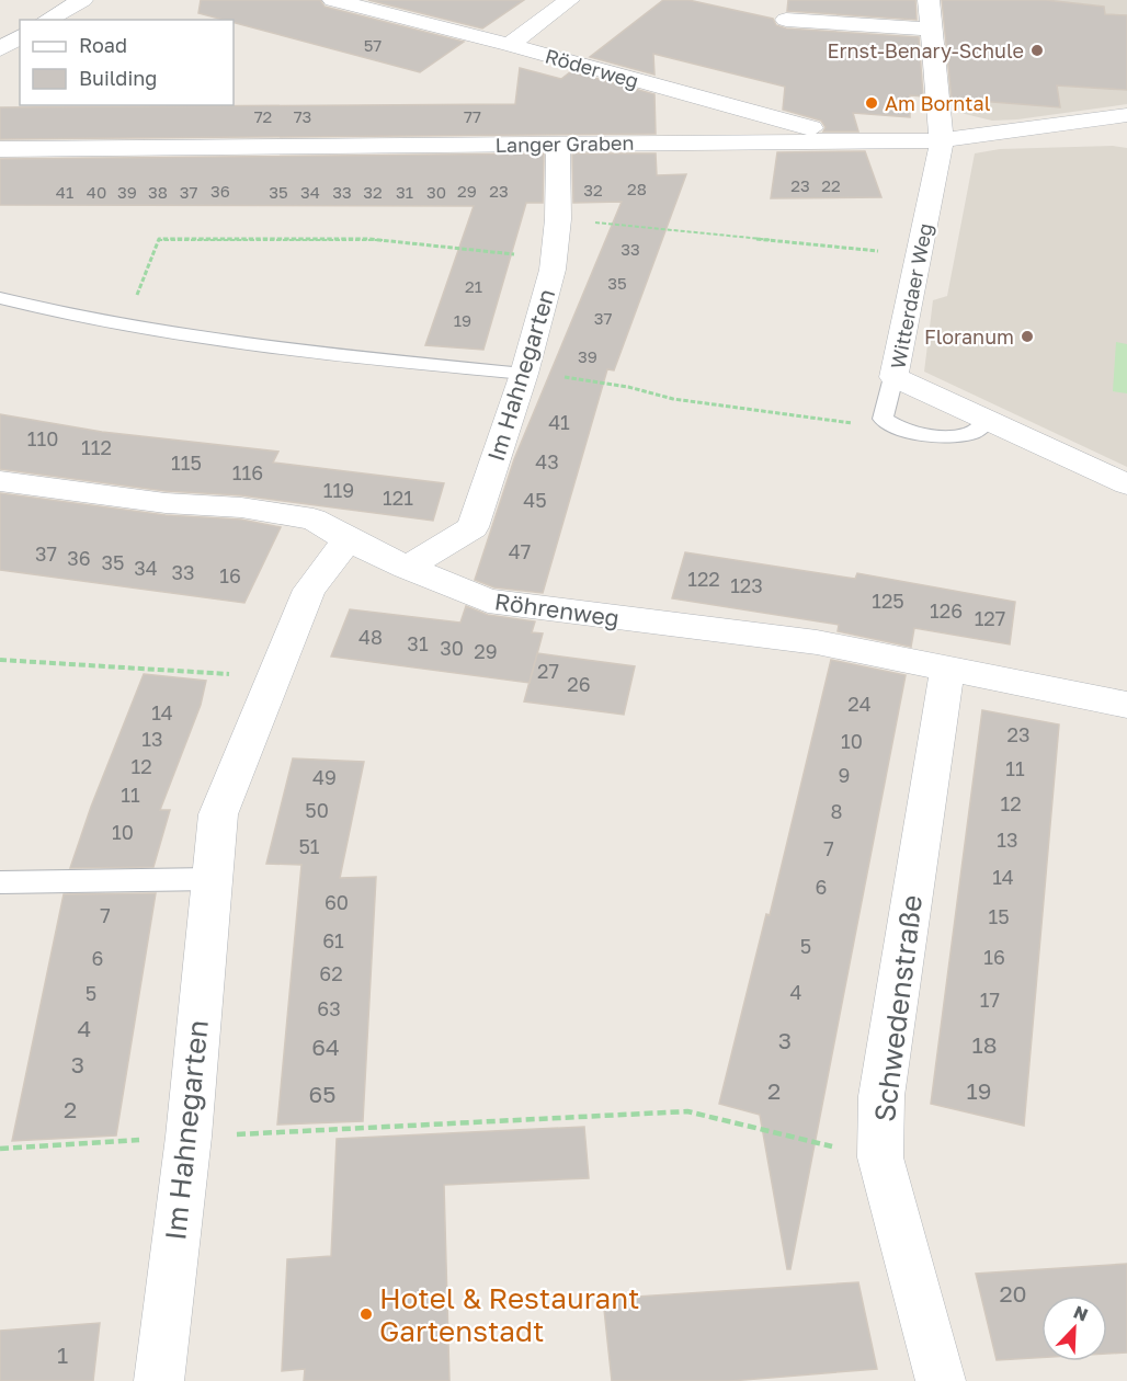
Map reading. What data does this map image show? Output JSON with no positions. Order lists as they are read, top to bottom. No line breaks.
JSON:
{"streets":{"street":["Röderweg","Langer Graben","Witterdaer Weg","Im Hahnegarten","Röhrenweg","Schwedenstraße"]},"crossings":[["Röderweg","Langer Graben"],["Langer Graben","Witterdaer Weg"],["Langer Graben","Im Hahnegarten"],["Im Hahnegarten","Röhrenweg"],["Röhrenweg","Schwedenstraße"]],"places":["Ernst-Benary-Schule","Am Borntal","Floranum","Hotel & Restaurant Gartenstadt"],"house_numbers":["57","72","73","77","23","22","28","32","36","29","23","41","40","39","38","37","35","34","33","32","31","30","33","35","21","37","19","39","41","110","112","43","115","116","119","121","45","47","37","36","35","34","33","16","122","123","125","126","127","48","31","30","29","27","26","24","14","23","13","10","12","11","9","49","11","12","50","8","10","13","51","7","14","6","60","7","15","61","5","16","6","62","4","5","17","63","4","3","18","64","3","2","19","65","2","20","1"],"legend":["Road","Building"],"north":"top right"}
